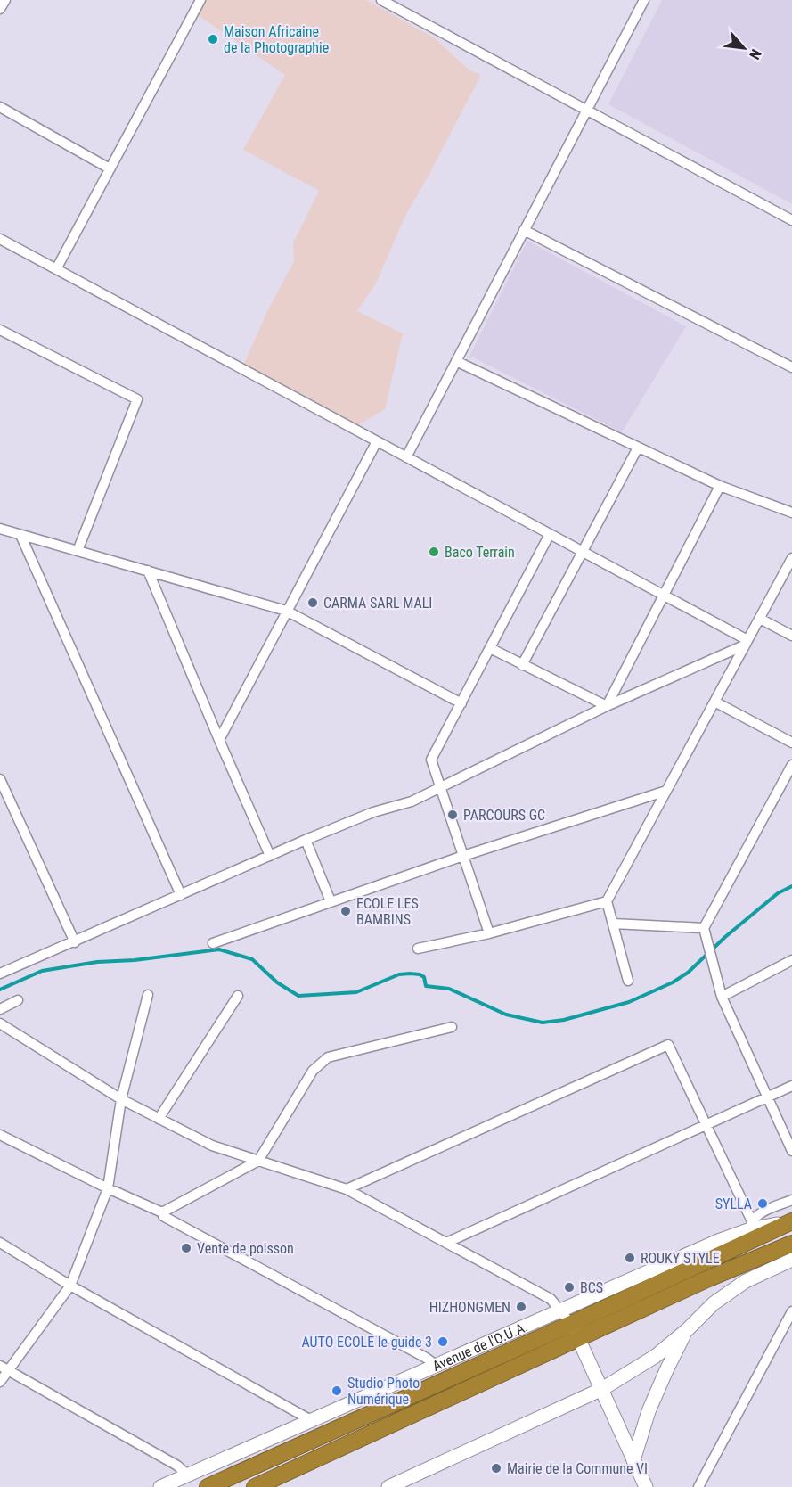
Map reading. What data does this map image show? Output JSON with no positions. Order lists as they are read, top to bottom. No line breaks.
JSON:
{"streets":{"highway":["Avenue de l'O.U.A."]},"places":["Maison Africaine de la Photographie","Baco Terrain","CARMA SARL MALI","PARCOURS GC","ECOLE LES BAMBINS","SYLLA","Vente de poisson","ROUKY STYLE","BCS","HIZHONGMEN","AUTO ECOLE le guide 3","Studio Photo Numérique","Mairie de la Commune VI"],"north":"bottom right"}
